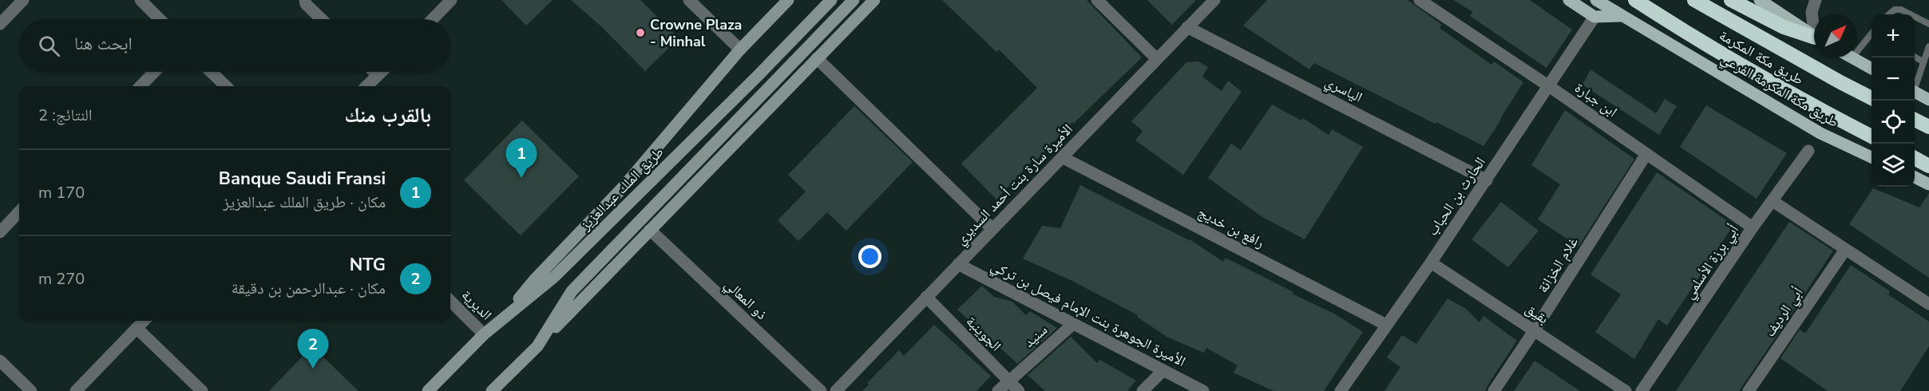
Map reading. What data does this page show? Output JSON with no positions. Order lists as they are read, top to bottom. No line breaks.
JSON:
{"streets":{"highway":["طريق مكة المكرمة"],"main road":["طريق مكة المكرمة الفرعي","طريق الملك عبدالعزيز"],"street":["الياسري","ابن جبارة","الأميرة سارة بنت أحمد السديري","الحارث بن الحباب","رافع بن خديج","أبي برزة الأسلمي","غلام الخزانة","ذو المعالي","الديرية","أبي الرديف","الأميرة الجوهرة بنت الإمام فيصل بن تركي","بقيق","الجوينبة","سنيد"]},"crossings":[["الياسري","الأميرة سارة بنت أحمد السديري"],["الياسري","الحارث بن الحباب"],["ابن جبارة","الحارث بن الحباب"],["ابن جبارة","أبي برزة الأسلمي"],["ابن جبارة","غلام الخزانة"],["الأميرة سارة بنت أحمد السديري","رافع بن خديج"],["الأميرة سارة بنت أحمد السديري","الأميرة الجوهرة بنت الإمام فيصل بن تركي"],["الأميرة سارة بنت أحمد السديري","الجوينبة"],["طريق الملك عبدالعزيز","الديرية"],["الحارث بن الحباب","رافع بن خديج"],["الحارث بن الحباب","بقيق"],["غلام الخزانة","بقيق"],["الأميرة الجوهرة بنت الإمام فيصل بن تركي","سنيد"],["الجوينبة","سنيد"]],"places":["Crowne Plaza - Minhal"],"north":"top right","page":{"map_buttons":["+","−"],"search":"ابحث هنا","heading":["بالقرب منك","النتائج: 2"],"pins":["1","2"],"list":[{"mark":"1","name":"Banque Saudi Fransi","note":"مكان · طريق الملك عبدالعزيز","value":"170 m"},{"mark":"2","name":"NTG","note":"مكان · عبدالرحمن بن دقيقة","value":"270 m"}]}}
